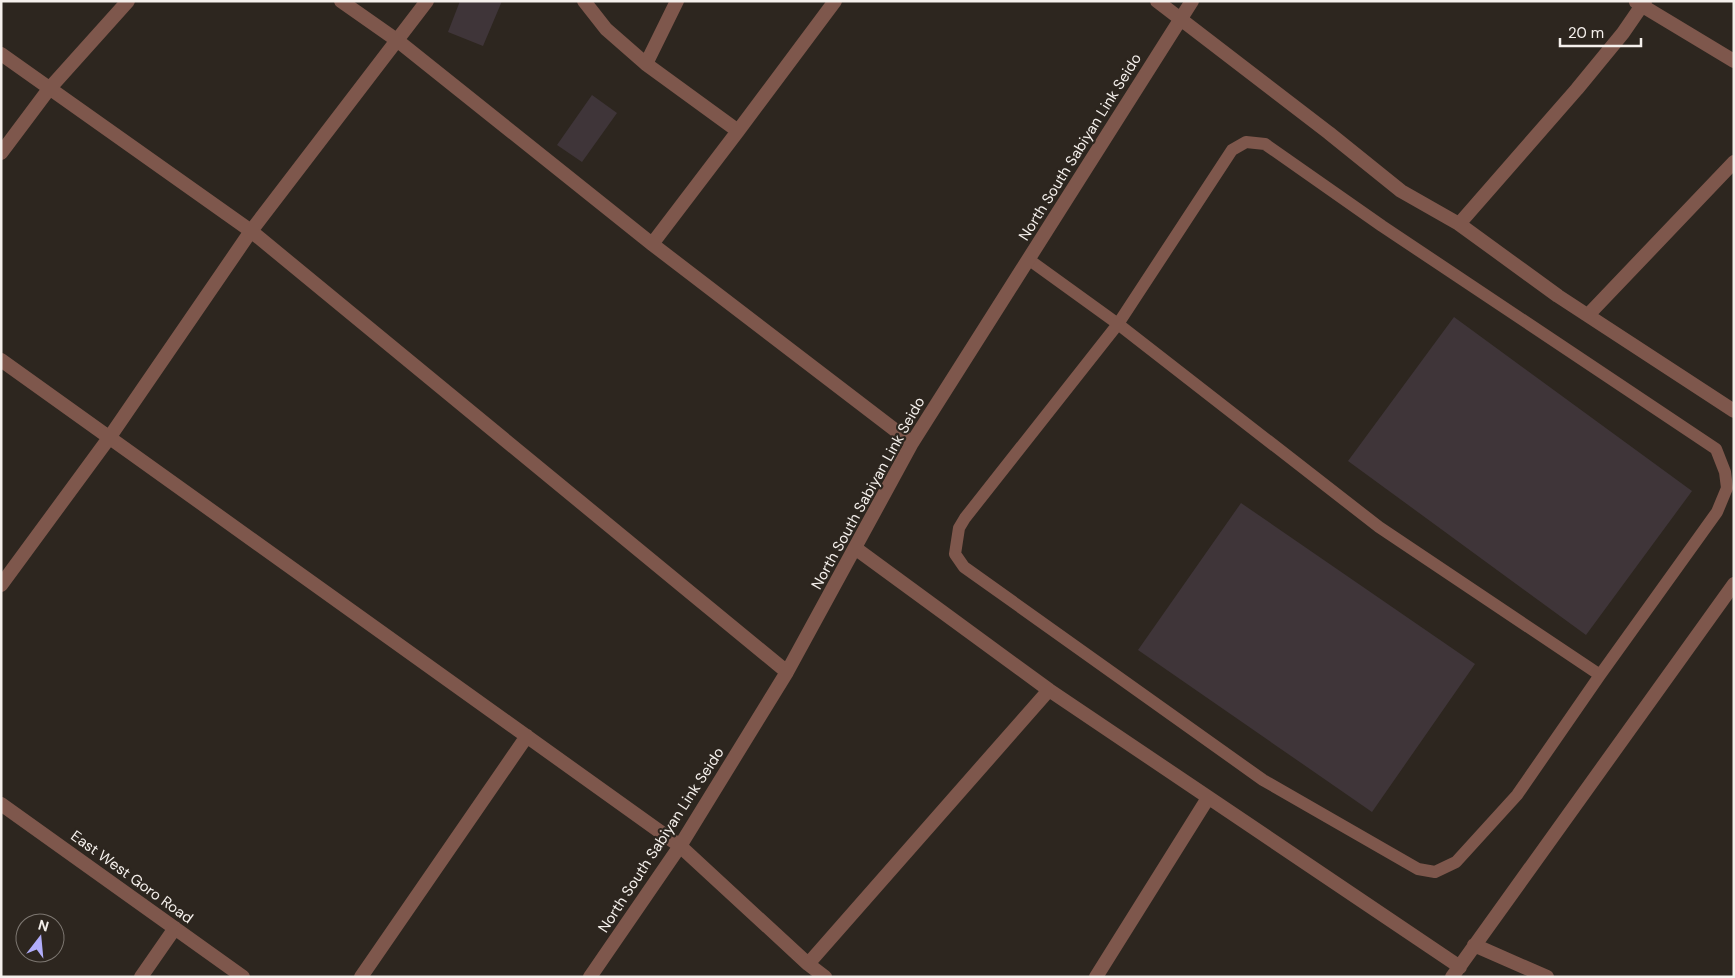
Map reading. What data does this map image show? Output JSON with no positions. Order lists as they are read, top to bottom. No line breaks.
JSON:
{"streets":{"street":["North South Sabiyan Link Seido","East West Goro Road"]},"scale_bar":"20 m","north":"top"}
